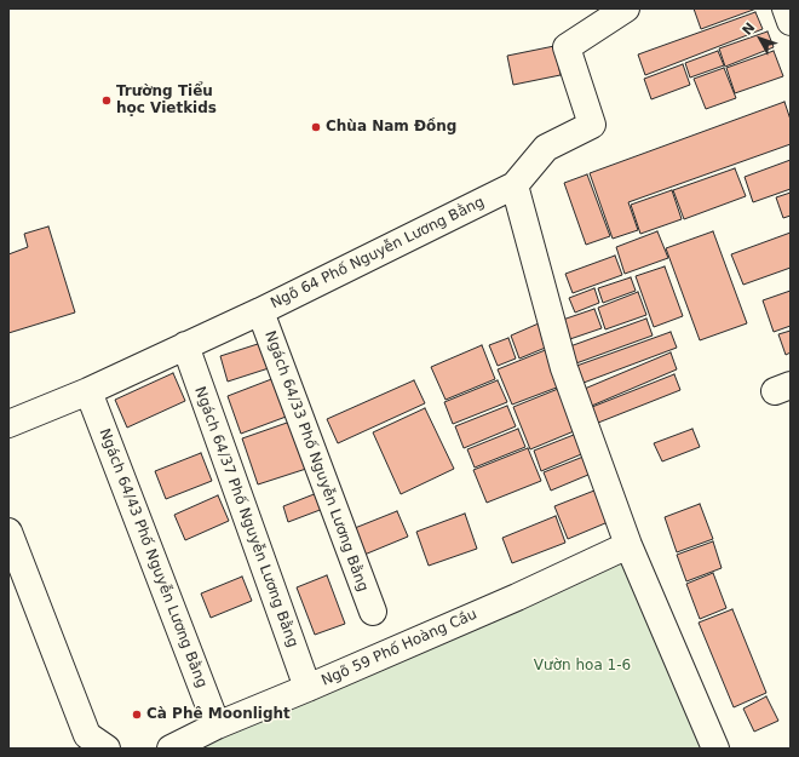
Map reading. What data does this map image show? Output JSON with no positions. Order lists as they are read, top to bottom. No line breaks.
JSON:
{"streets":{"street":["Ngõ 64 Phố Nguyễn Lương Bằng","Ngách 64/33 Phố Nguyễn Lương Bằng","Ngách 64/37 Phố Nguyễn Lương Bằng","Ngách 64/43 Phố Nguyễn Lương Bằng","Ngõ 59 Phố Hoàng Cầu"]},"crossings":[["Ngõ 64 Phố Nguyễn Lương Bằng","Ngách 64/33 Phố Nguyễn Lương Bằng"],["Ngõ 64 Phố Nguyễn Lương Bằng","Ngách 64/37 Phố Nguyễn Lương Bằng"],["Ngõ 64 Phố Nguyễn Lương Bằng","Ngách 64/43 Phố Nguyễn Lương Bằng"],["Ngách 64/37 Phố Nguyễn Lương Bằng","Ngõ 59 Phố Hoàng Cầu"],["Ngách 64/43 Phố Nguyễn Lương Bằng","Ngõ 59 Phố Hoàng Cầu"]],"parks":["Vườn hoa 1-6"],"places":["Trường Tiểu học Vietkids","Chùa Nam Đồng","Cà Phê Moonlight"],"north":"top left"}
